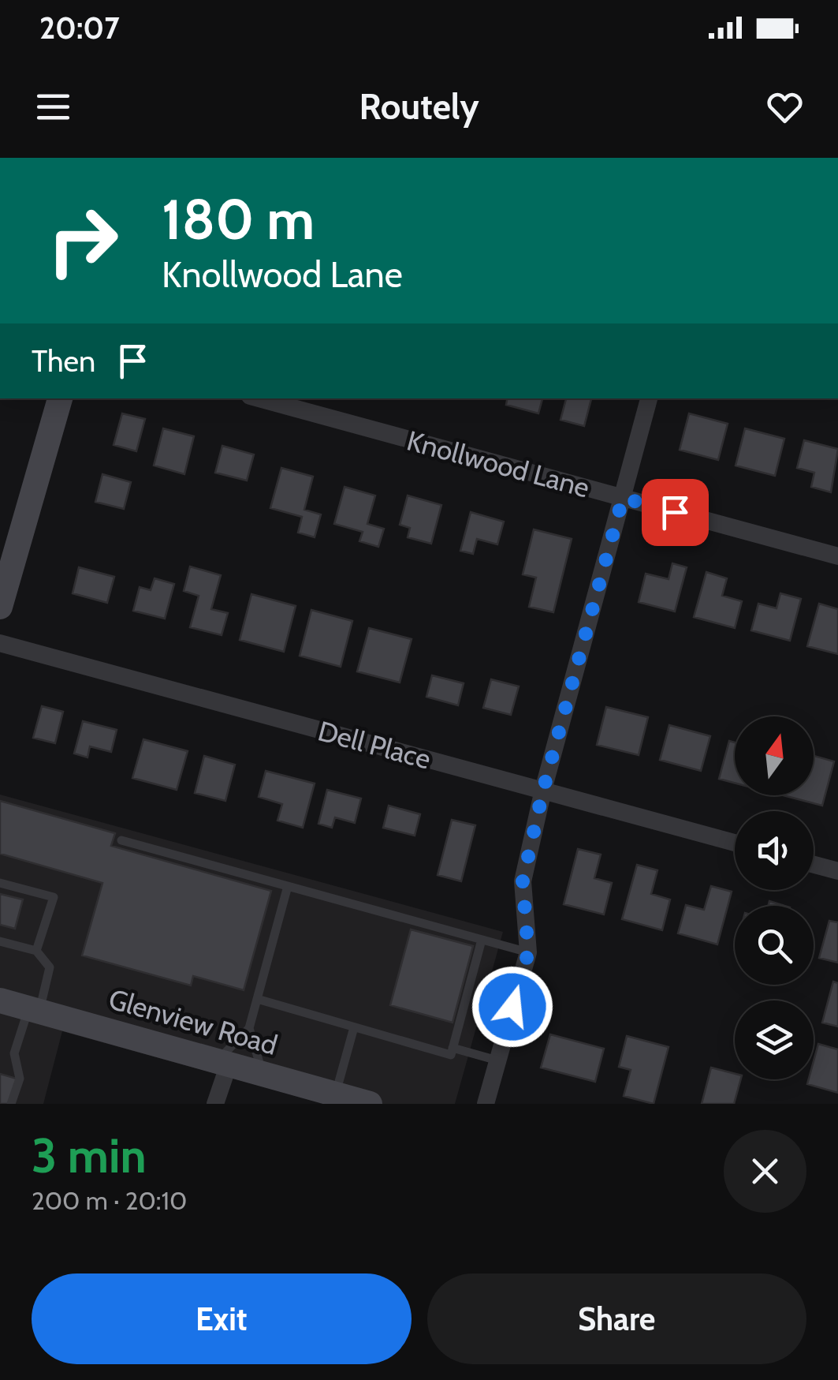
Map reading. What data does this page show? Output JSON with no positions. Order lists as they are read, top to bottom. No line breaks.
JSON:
{"streets":{"main road":["Glenview Road"],"street":["Knollwood Lane","Dell Place"]},"north":"top","page":{"status":"20:07","header":"Routely","turn":["180 m","Knollwood Lane"],"then":"Then","heading":["3 min","200 m · 20:10"],"buttons":["Exit","Share"]}}
